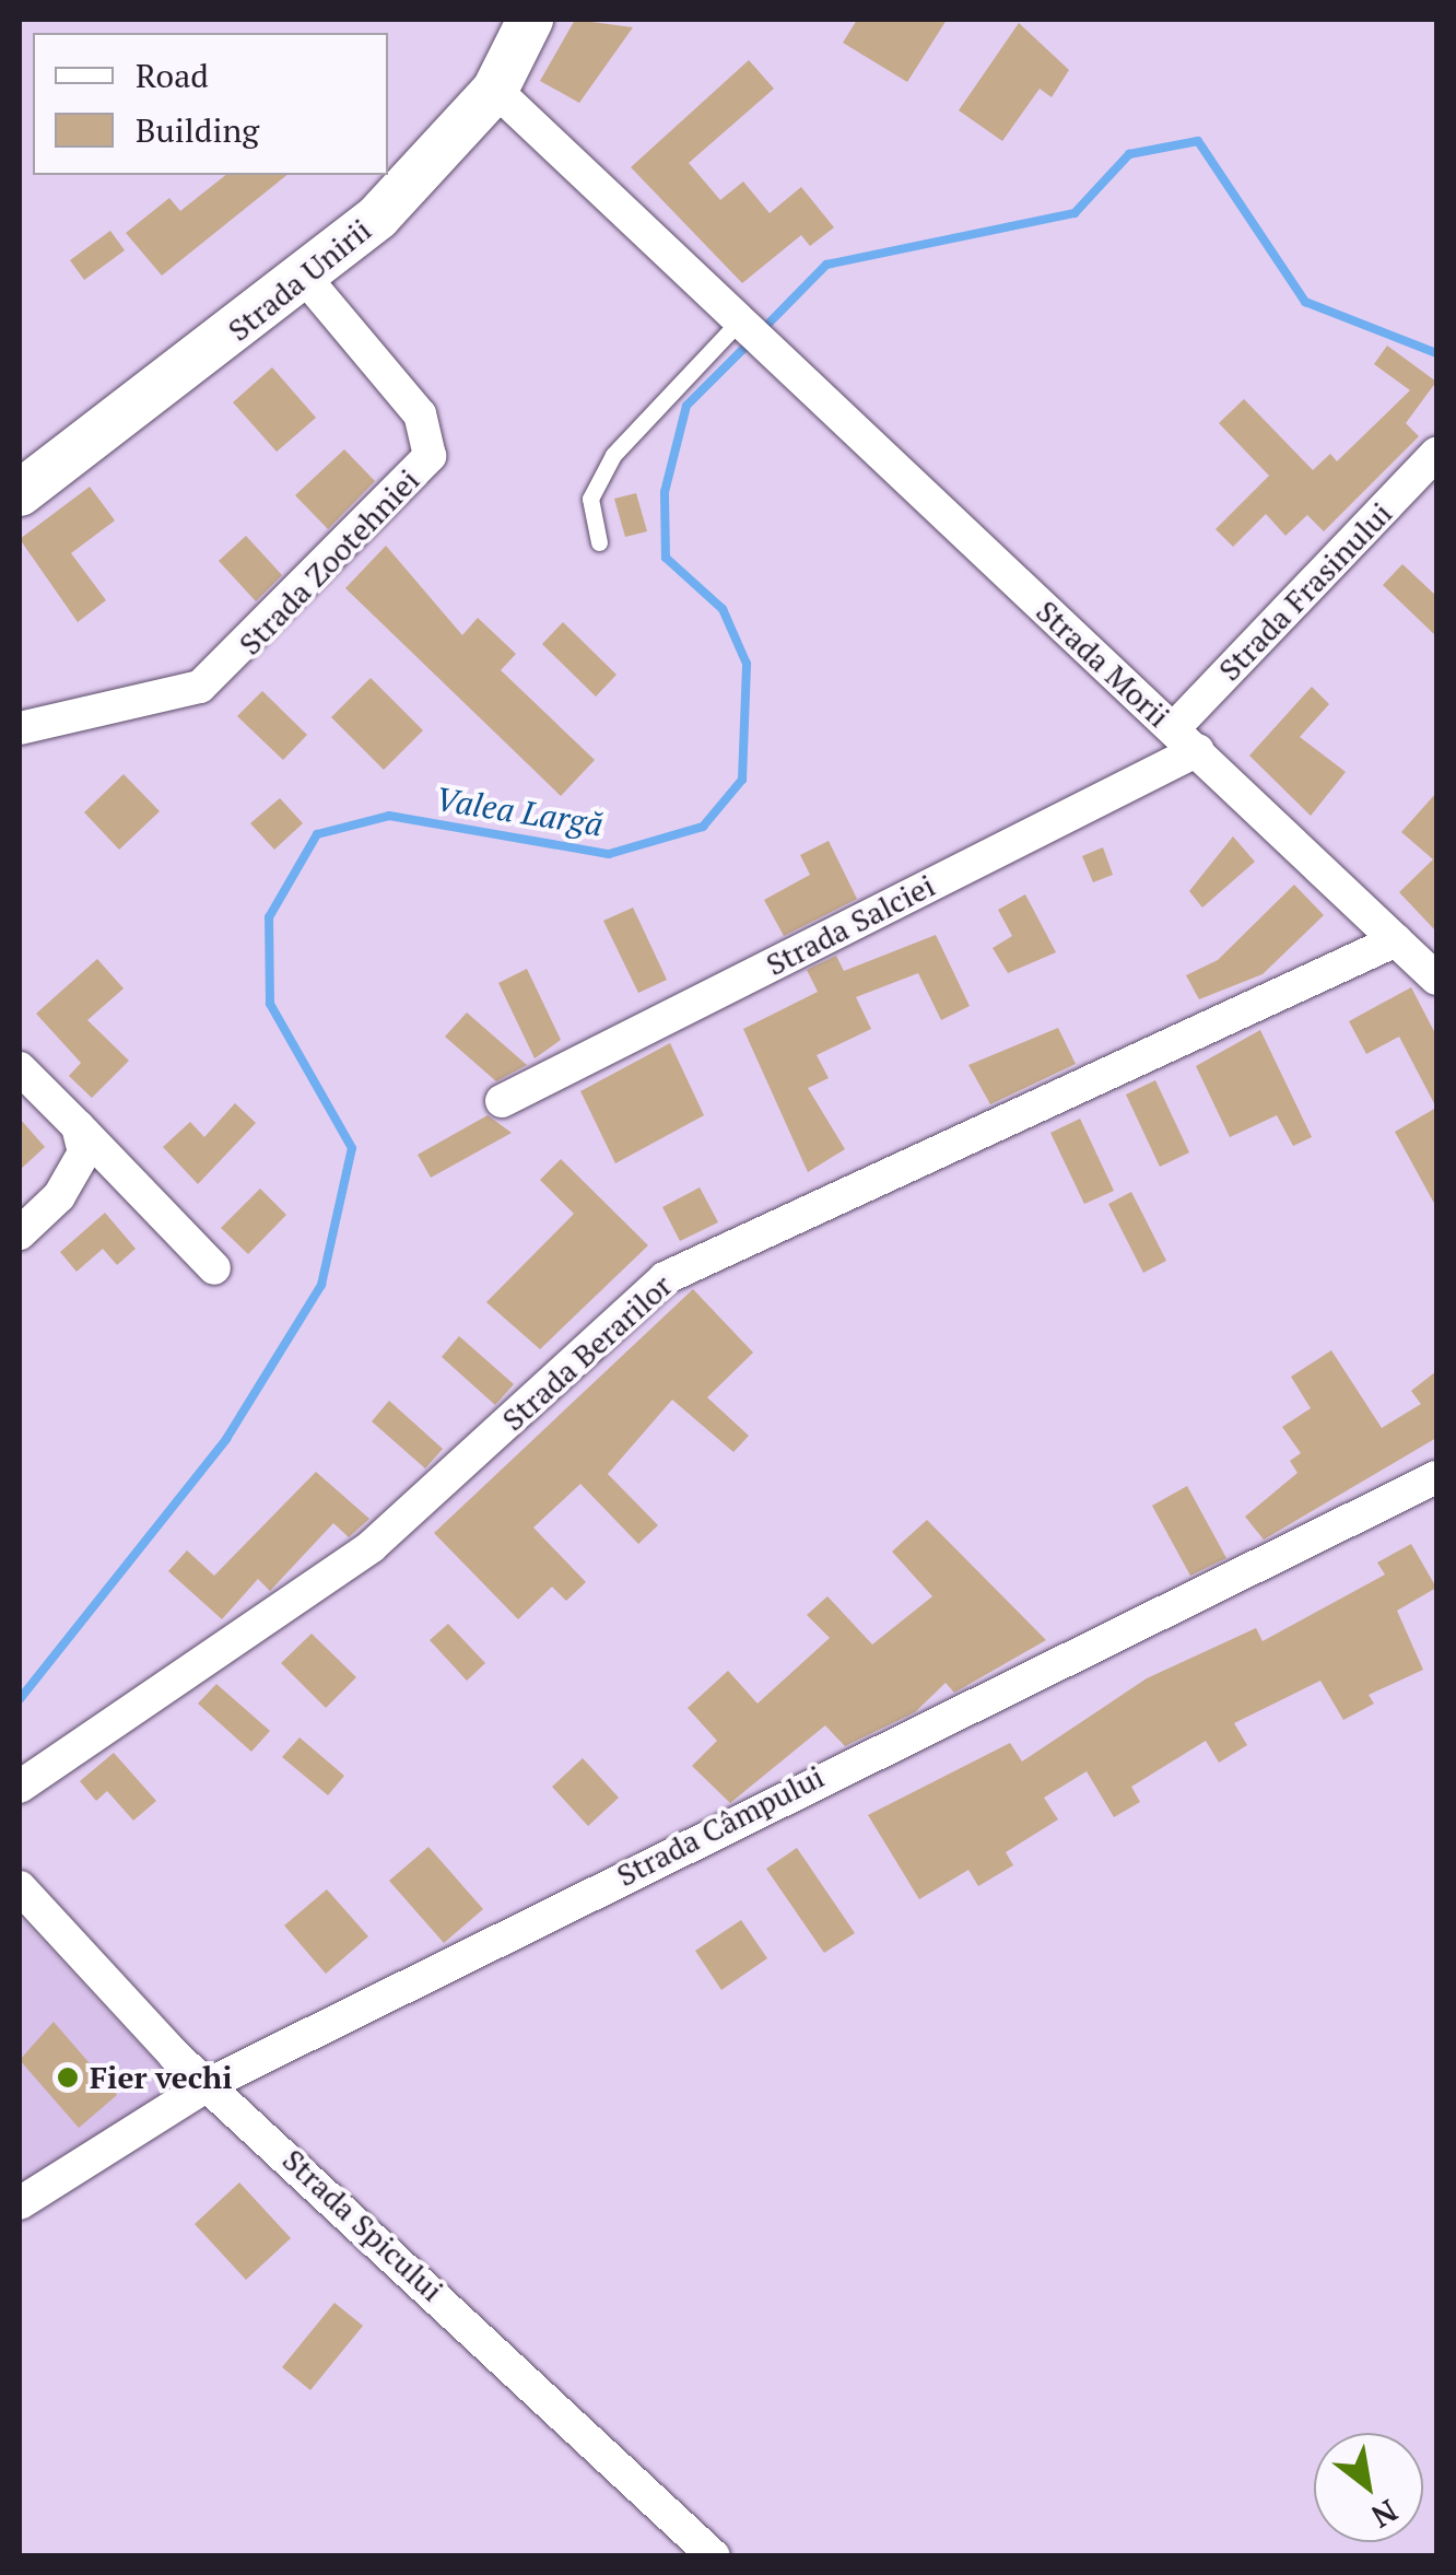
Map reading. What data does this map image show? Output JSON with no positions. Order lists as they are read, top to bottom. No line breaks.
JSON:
{"streets":{"main road":["Strada Unirii"],"street":["Strada Zootehniei","Strada Frasinului","Strada Morii","Strada Salciei","Strada Berarilor","Strada Câmpului","Strada Spicului"]},"crossings":[["Strada Unirii","Strada Zootehniei"],["Strada Unirii","Strada Morii"],["Strada Frasinului","Strada Morii"],["Strada Frasinului","Strada Salciei"],["Strada Morii","Strada Salciei"],["Strada Morii","Strada Berarilor"],["Strada Câmpului","Strada Spicului"]],"water":["Valea Largă"],"places":["Fier vechi"],"legend":["Road","Building"],"north":"bottom right"}
